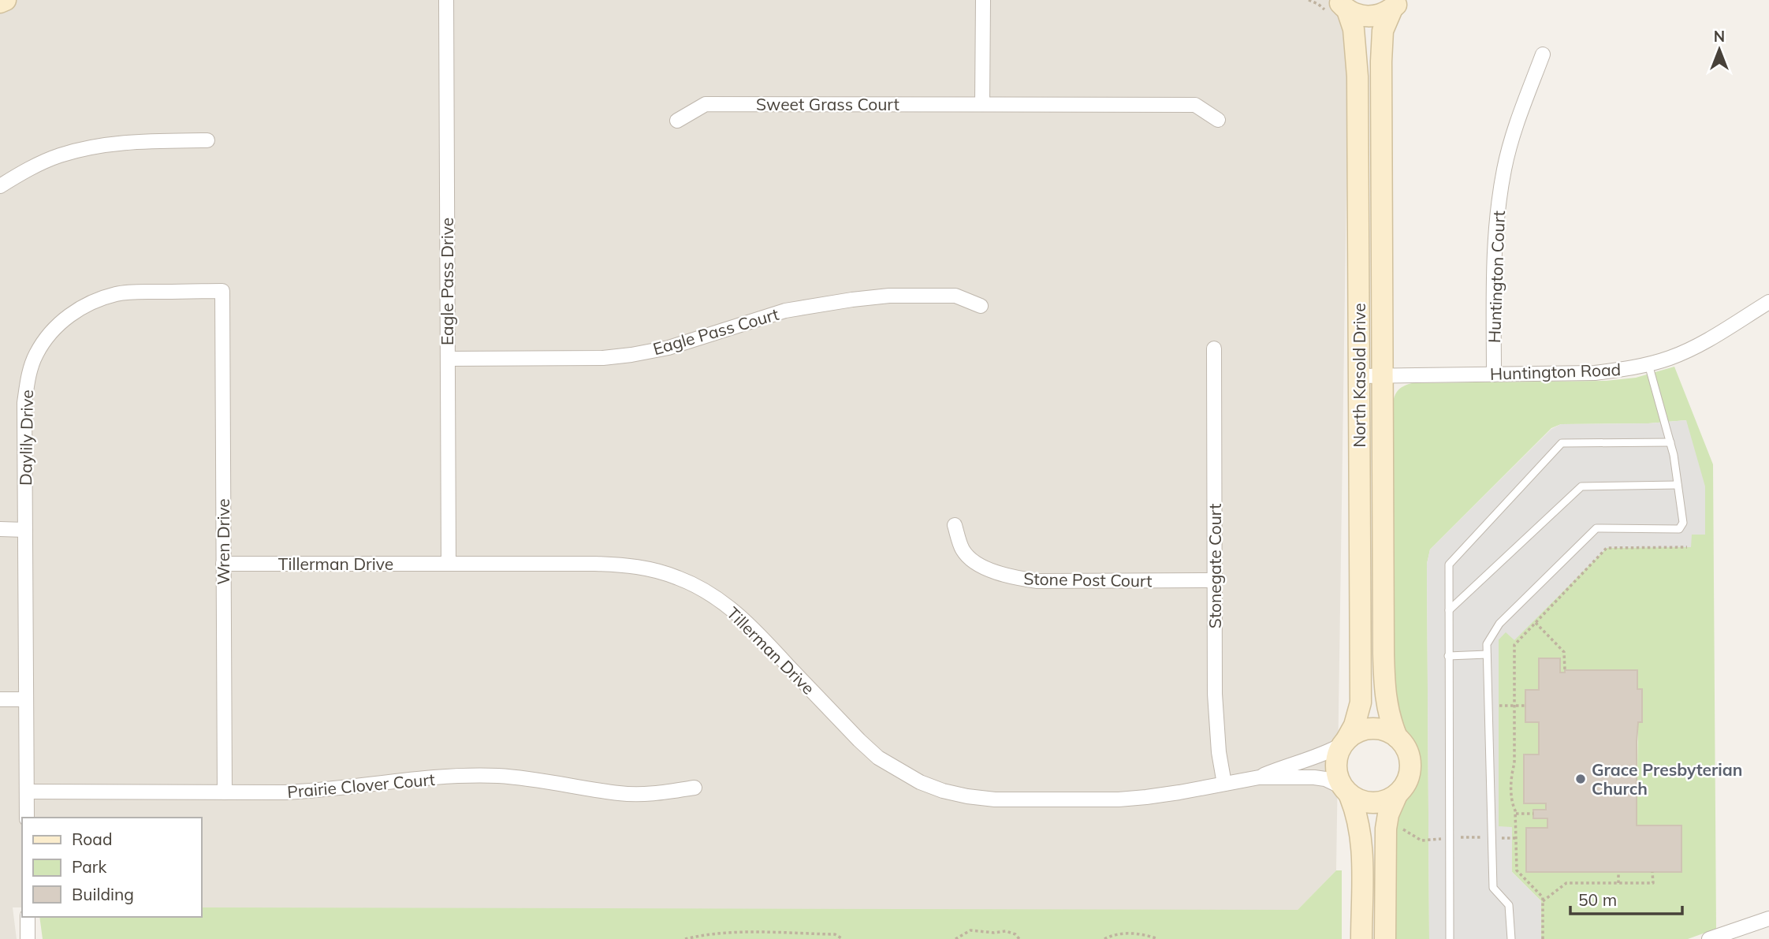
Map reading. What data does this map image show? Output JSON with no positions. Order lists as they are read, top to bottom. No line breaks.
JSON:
{"streets":{"main road":["North Kasold Drive"],"street":["Sweet Grass Court","Huntington Court","Eagle Pass Drive","Eagle Pass Court","Huntington Road","Daylily Drive","Wren Drive","Tillerman Drive","Stonegate Court","Stone Post Court","Prairie Clover Court"]},"crossings":[["Huntington Court","Huntington Road"],["Eagle Pass Drive","Eagle Pass Court"],["Eagle Pass Drive","Tillerman Drive"],["Huntington Road","North Kasold Drive"],["North Kasold Drive","Tillerman Drive"],["Daylily Drive","Wren Drive"],["Daylily Drive","Prairie Clover Court"],["Wren Drive","Tillerman Drive"],["Wren Drive","Prairie Clover Court"],["Tillerman Drive","Stonegate Court"],["Stonegate Court","Stone Post Court"]],"places":["Grace Presbyterian Church"],"legend":["Road","Park","Building"],"scale_bar":"50 m","north":"top"}
